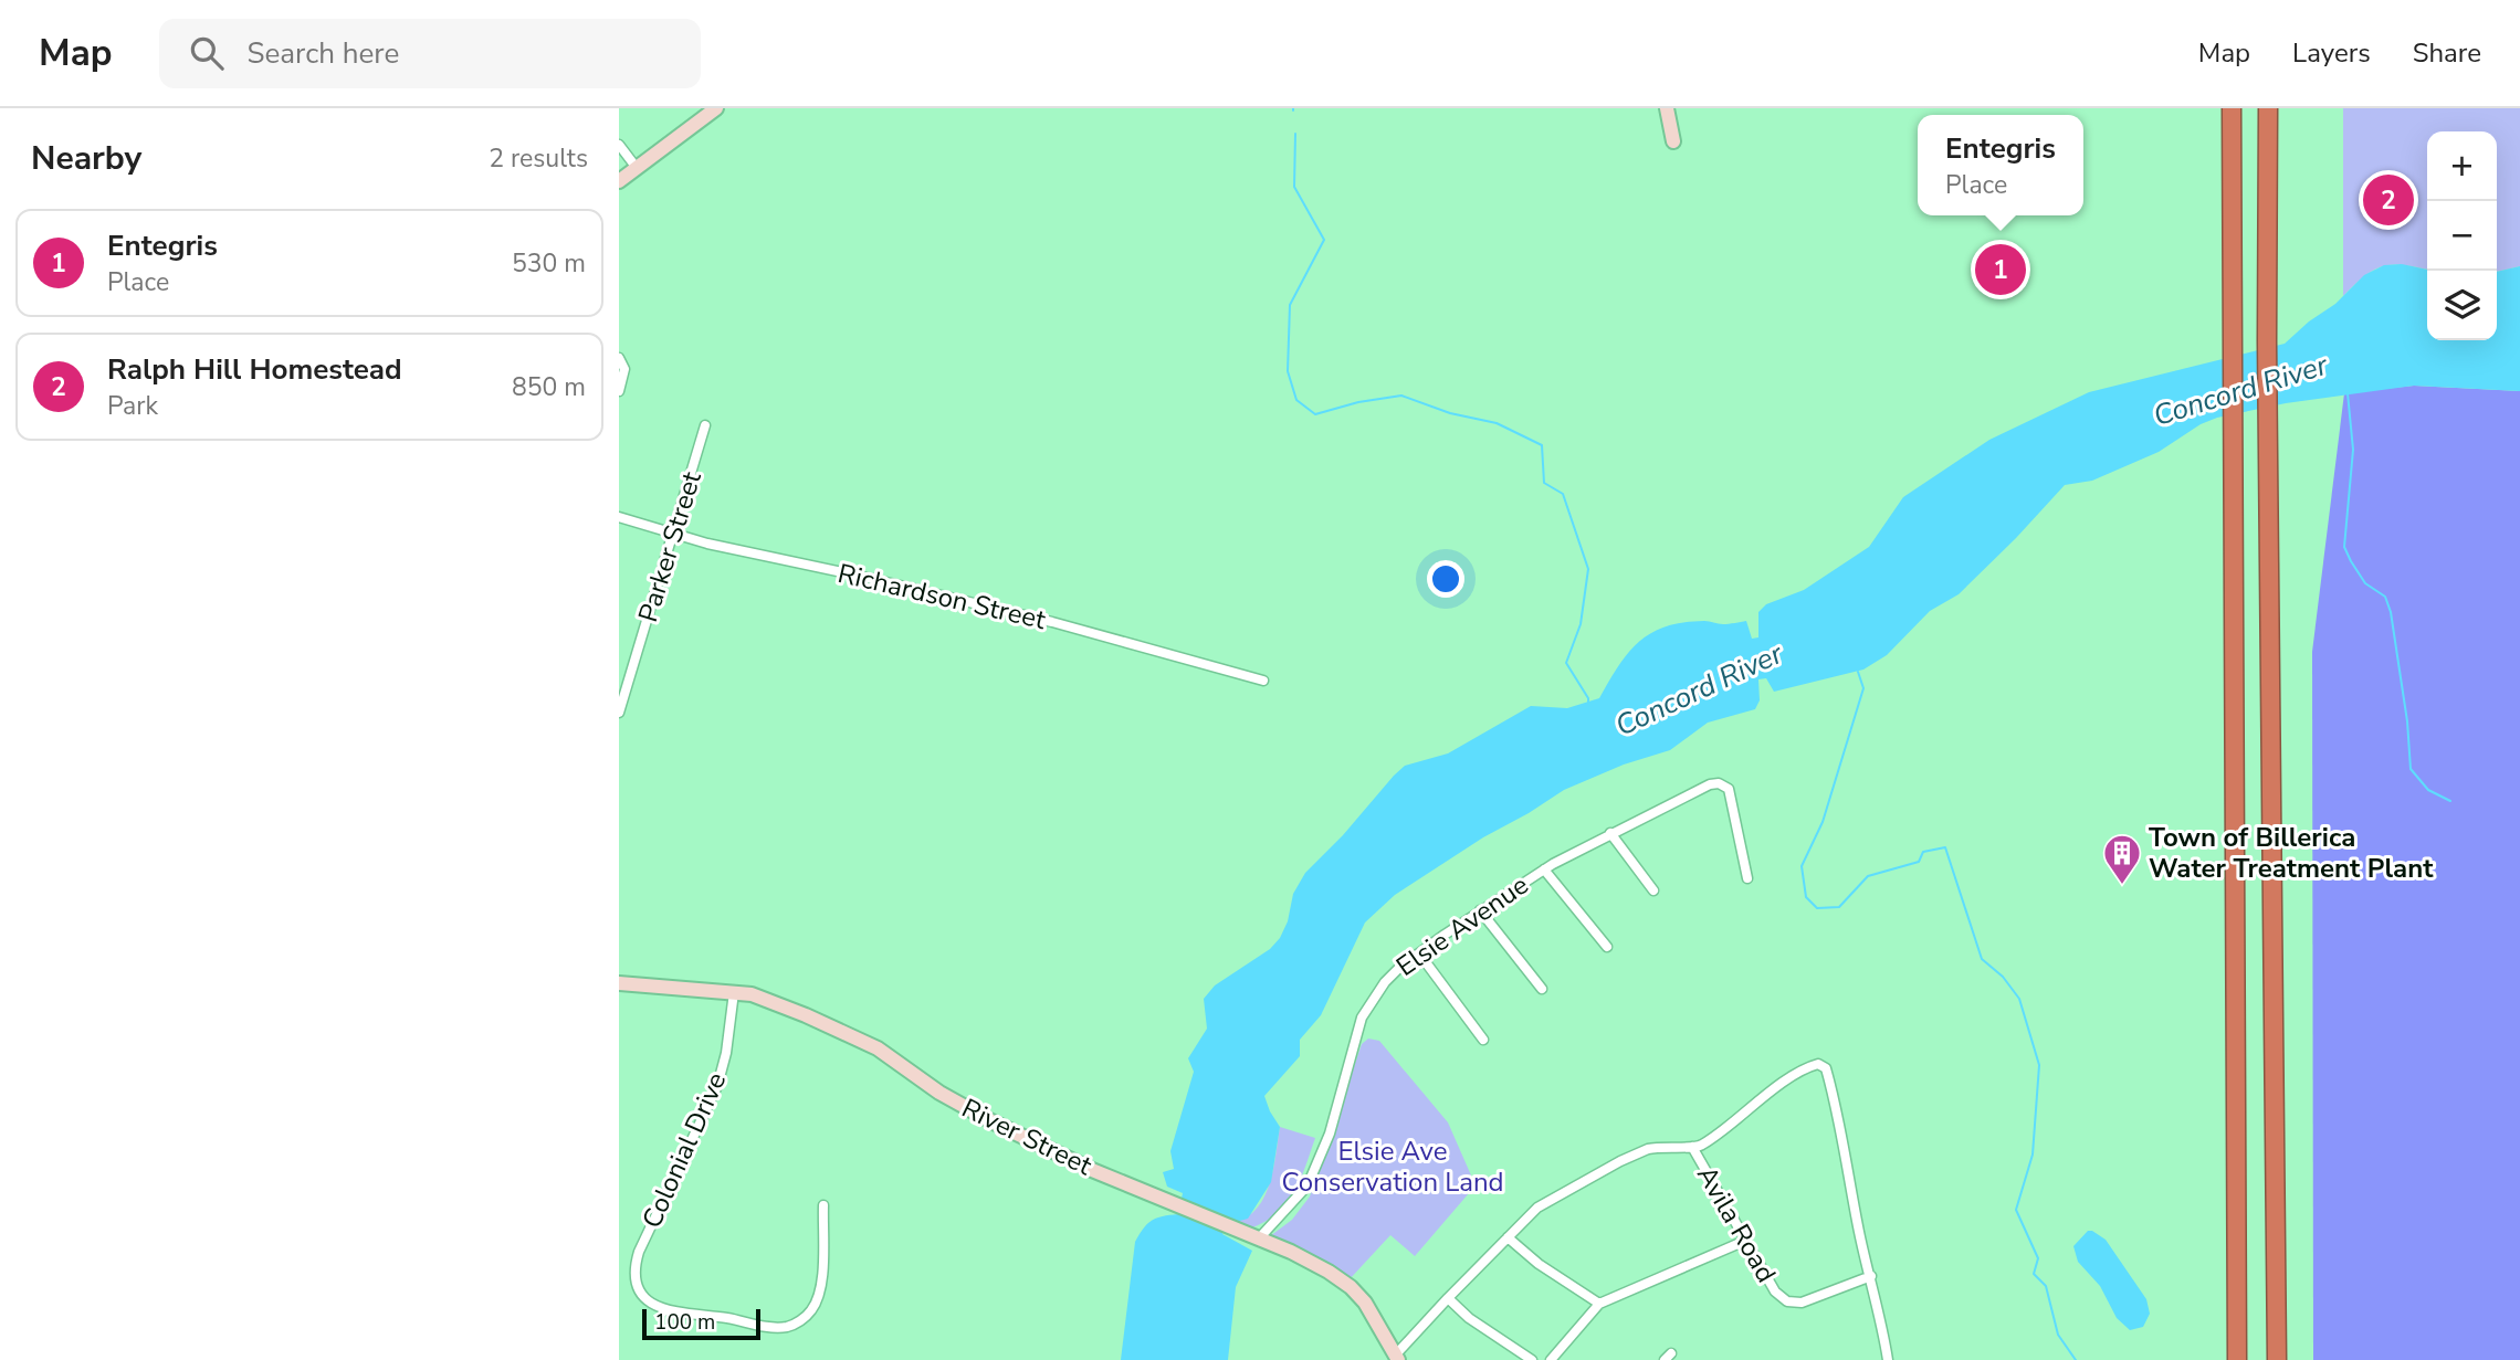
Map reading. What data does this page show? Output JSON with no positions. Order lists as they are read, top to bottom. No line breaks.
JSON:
{"streets":{"main road":["River Street"],"street":["Parker Street","Richardson Street","Elsie Avenue","Colonial Drive","Avila Road"]},"crossings":[["Parker Street","Richardson Street"],["Elsie Avenue","River Street"],["River Street","Colonial Drive"]],"water":["Concord River"],"parks":["Elsie Ave Conservation Land"],"places":{"building":["Town of Billerica Water Treatment Plant"]},"scale_bar":"100 m","page":{"header":"Map","search":"Search here","nav":["Map","Layers","Share"],"heading":["Nearby","2 results"],"popup":["Entegris","Place"],"map_buttons":["+","−"],"pins":["2","1"],"list":[{"mark":"1","name":"Entegris","note":"Place","value":"530 m"},{"mark":"2","name":"Ralph Hill Homestead","note":"Park","value":"850 m"}],"scale":"100 m"}}
